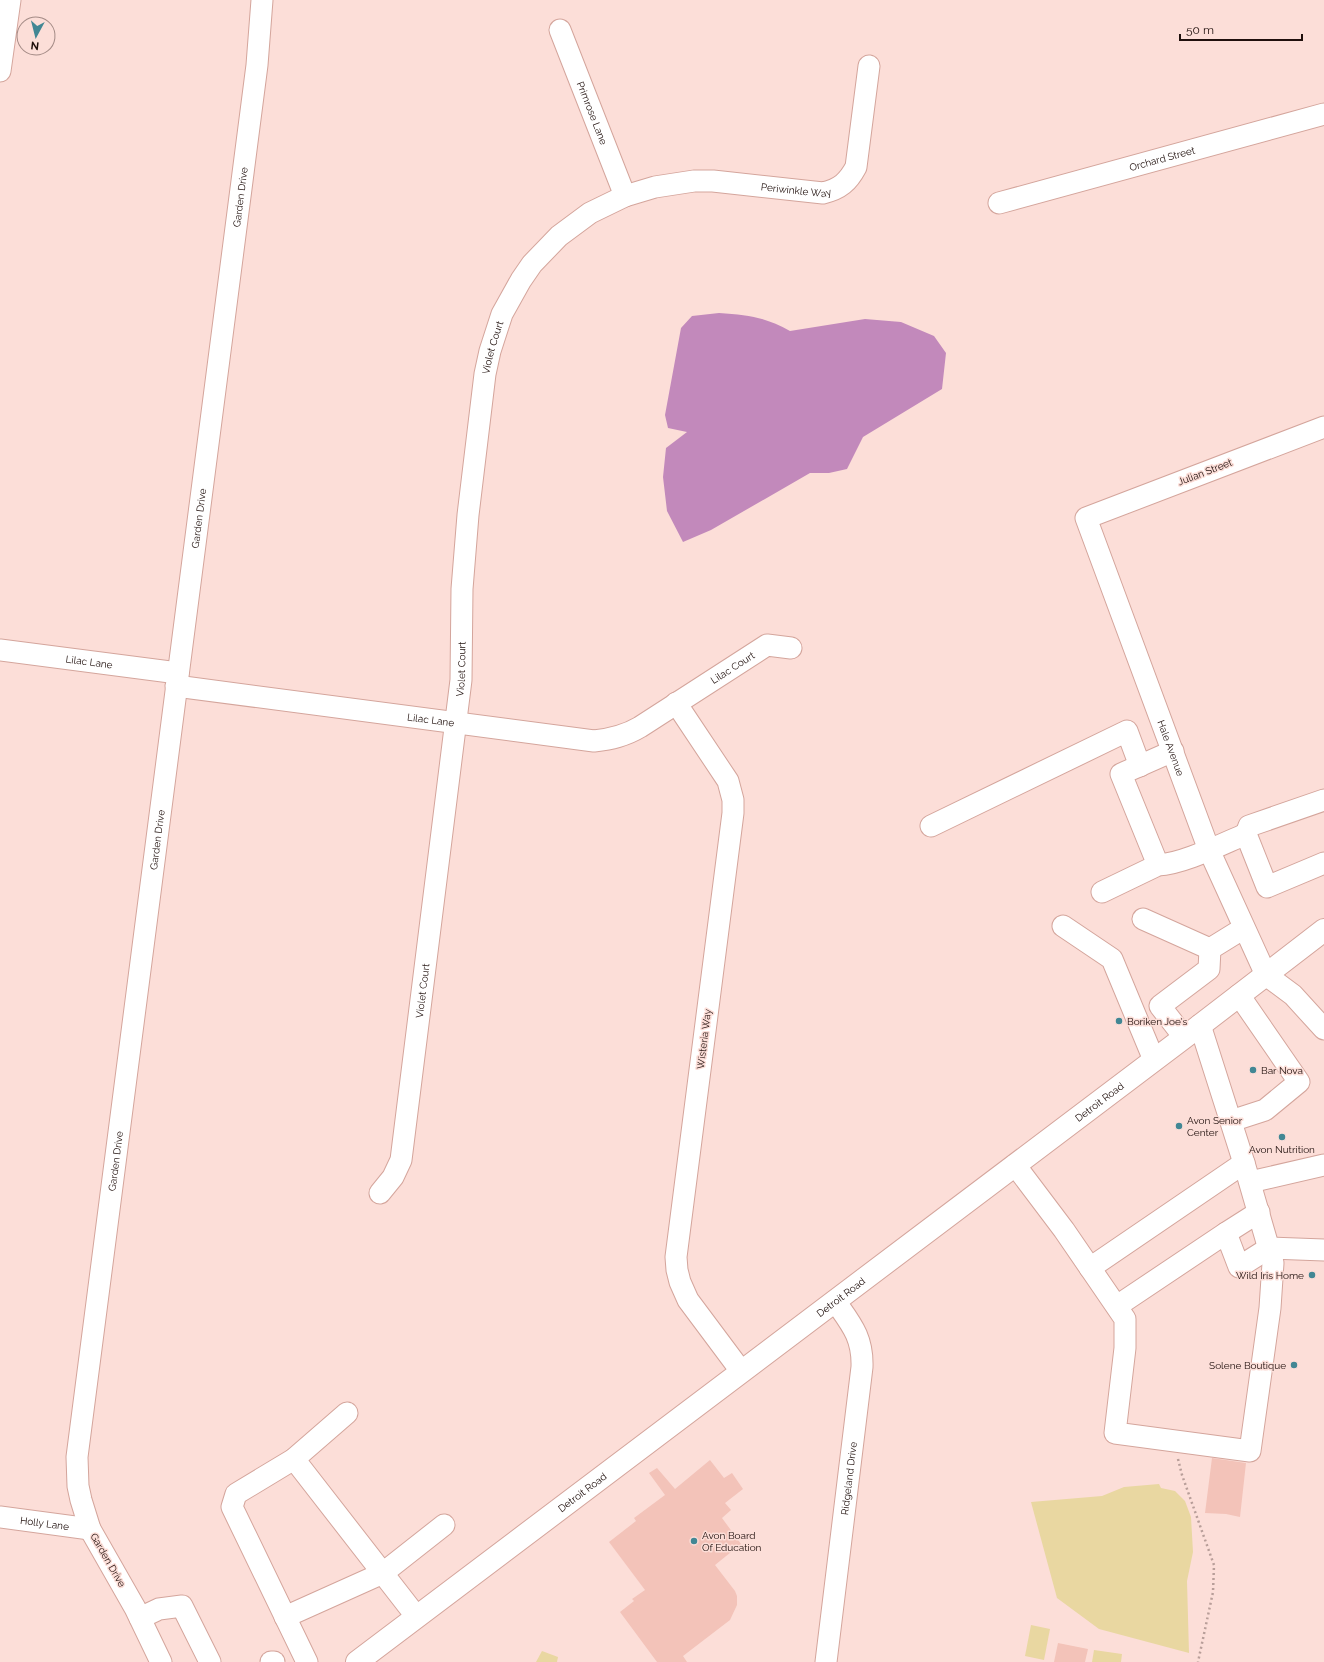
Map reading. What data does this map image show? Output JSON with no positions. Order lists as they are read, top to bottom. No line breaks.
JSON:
{"streets":{"main road":["Detroit Road"],"street":["Primrose Lane","Orchard Street","Periwinkle Way","Garden Drive","Violet Court","Julian Street","Lilac Lane","Lilac Court","Hale Avenue","Wisteria Way","Ridgeland Drive","Holly Lane"]},"crossings":[["Primrose Lane","Periwinkle Way"],["Primrose Lane","Violet Court"],["Periwinkle Way","Violet Court"],["Garden Drive","Lilac Lane"],["Garden Drive","Holly Lane"],["Violet Court","Lilac Lane"],["Julian Street","Hale Avenue"],["Lilac Lane","Lilac Court"],["Lilac Lane","Wisteria Way"],["Lilac Court","Wisteria Way"],["Hale Avenue","Detroit Road"],["Wisteria Way","Detroit Road"],["Detroit Road","Ridgeland Drive"]],"places":["Boriken Joe's","Bar Nova","Avon Senior Center","Avon Nutrition","Wild Iris Home","Solene Boutique","Avon Board Of Education"],"scale_bar":"50 m","north":"bottom"}
